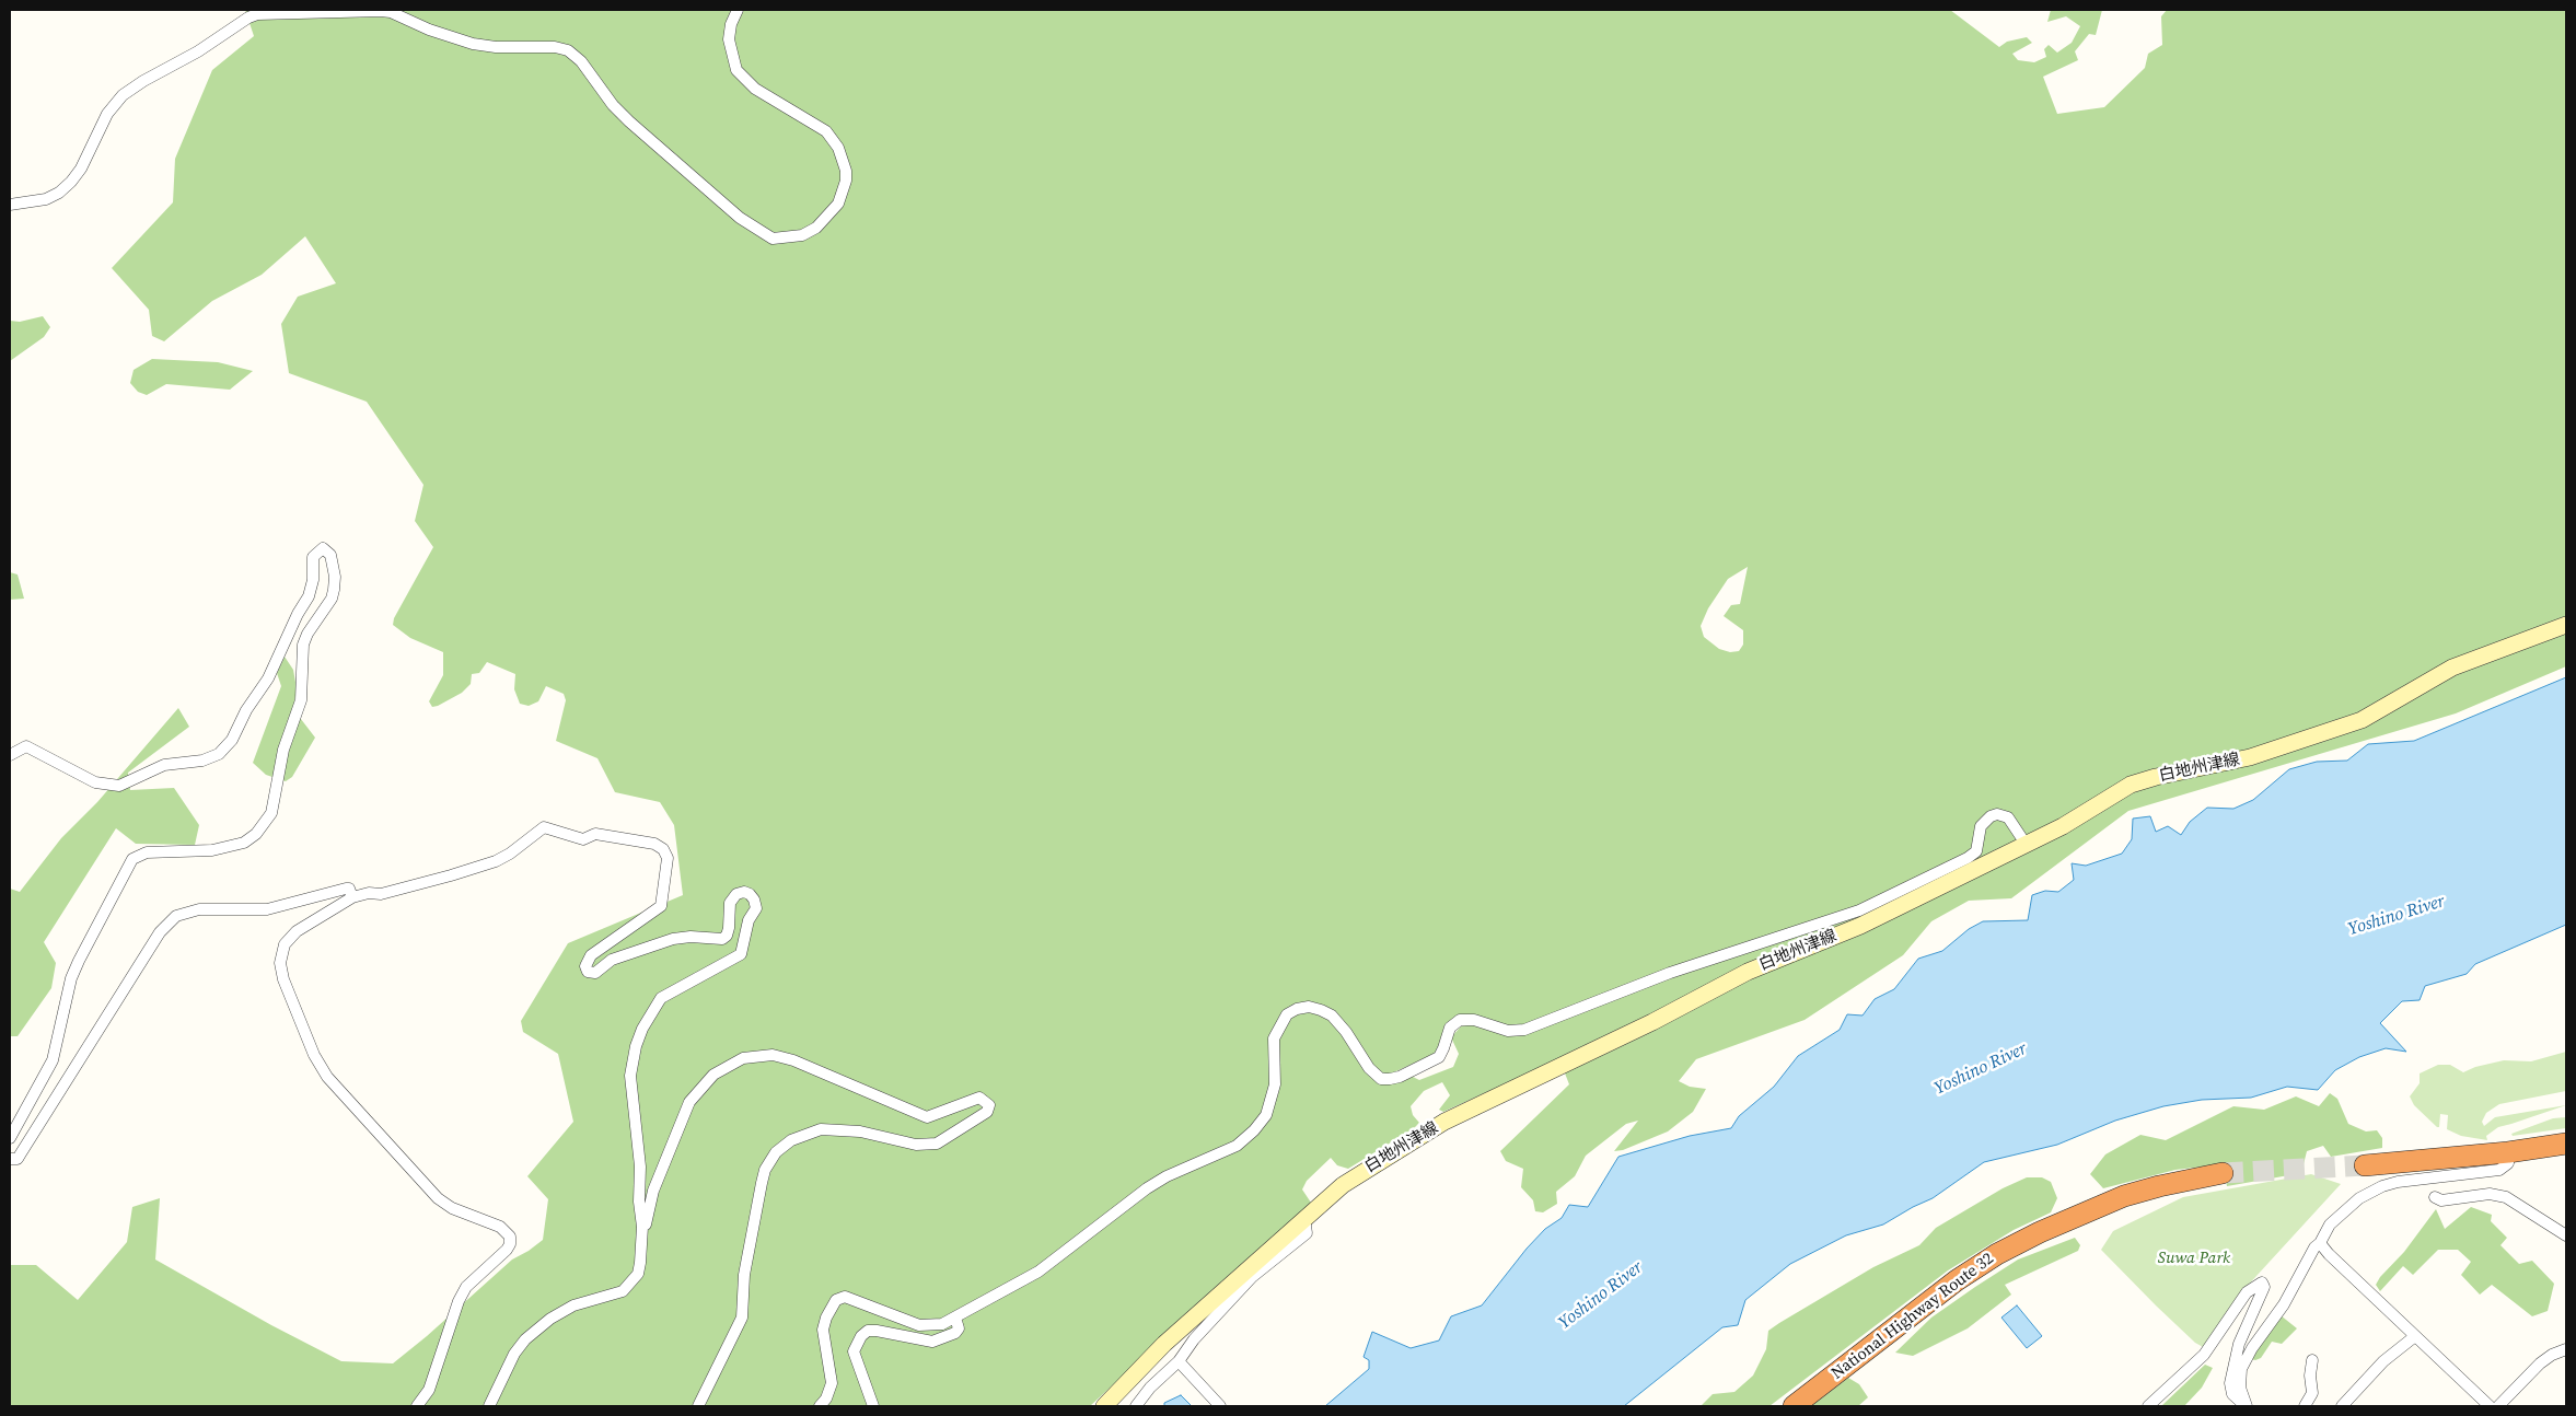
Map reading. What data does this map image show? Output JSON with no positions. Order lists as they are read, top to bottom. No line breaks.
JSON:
{"streets":{"highway":["National Highway Route 32"],"main road":["白地州津線"]},"water":["Yoshino River"],"parks":["Suwa Park"]}
